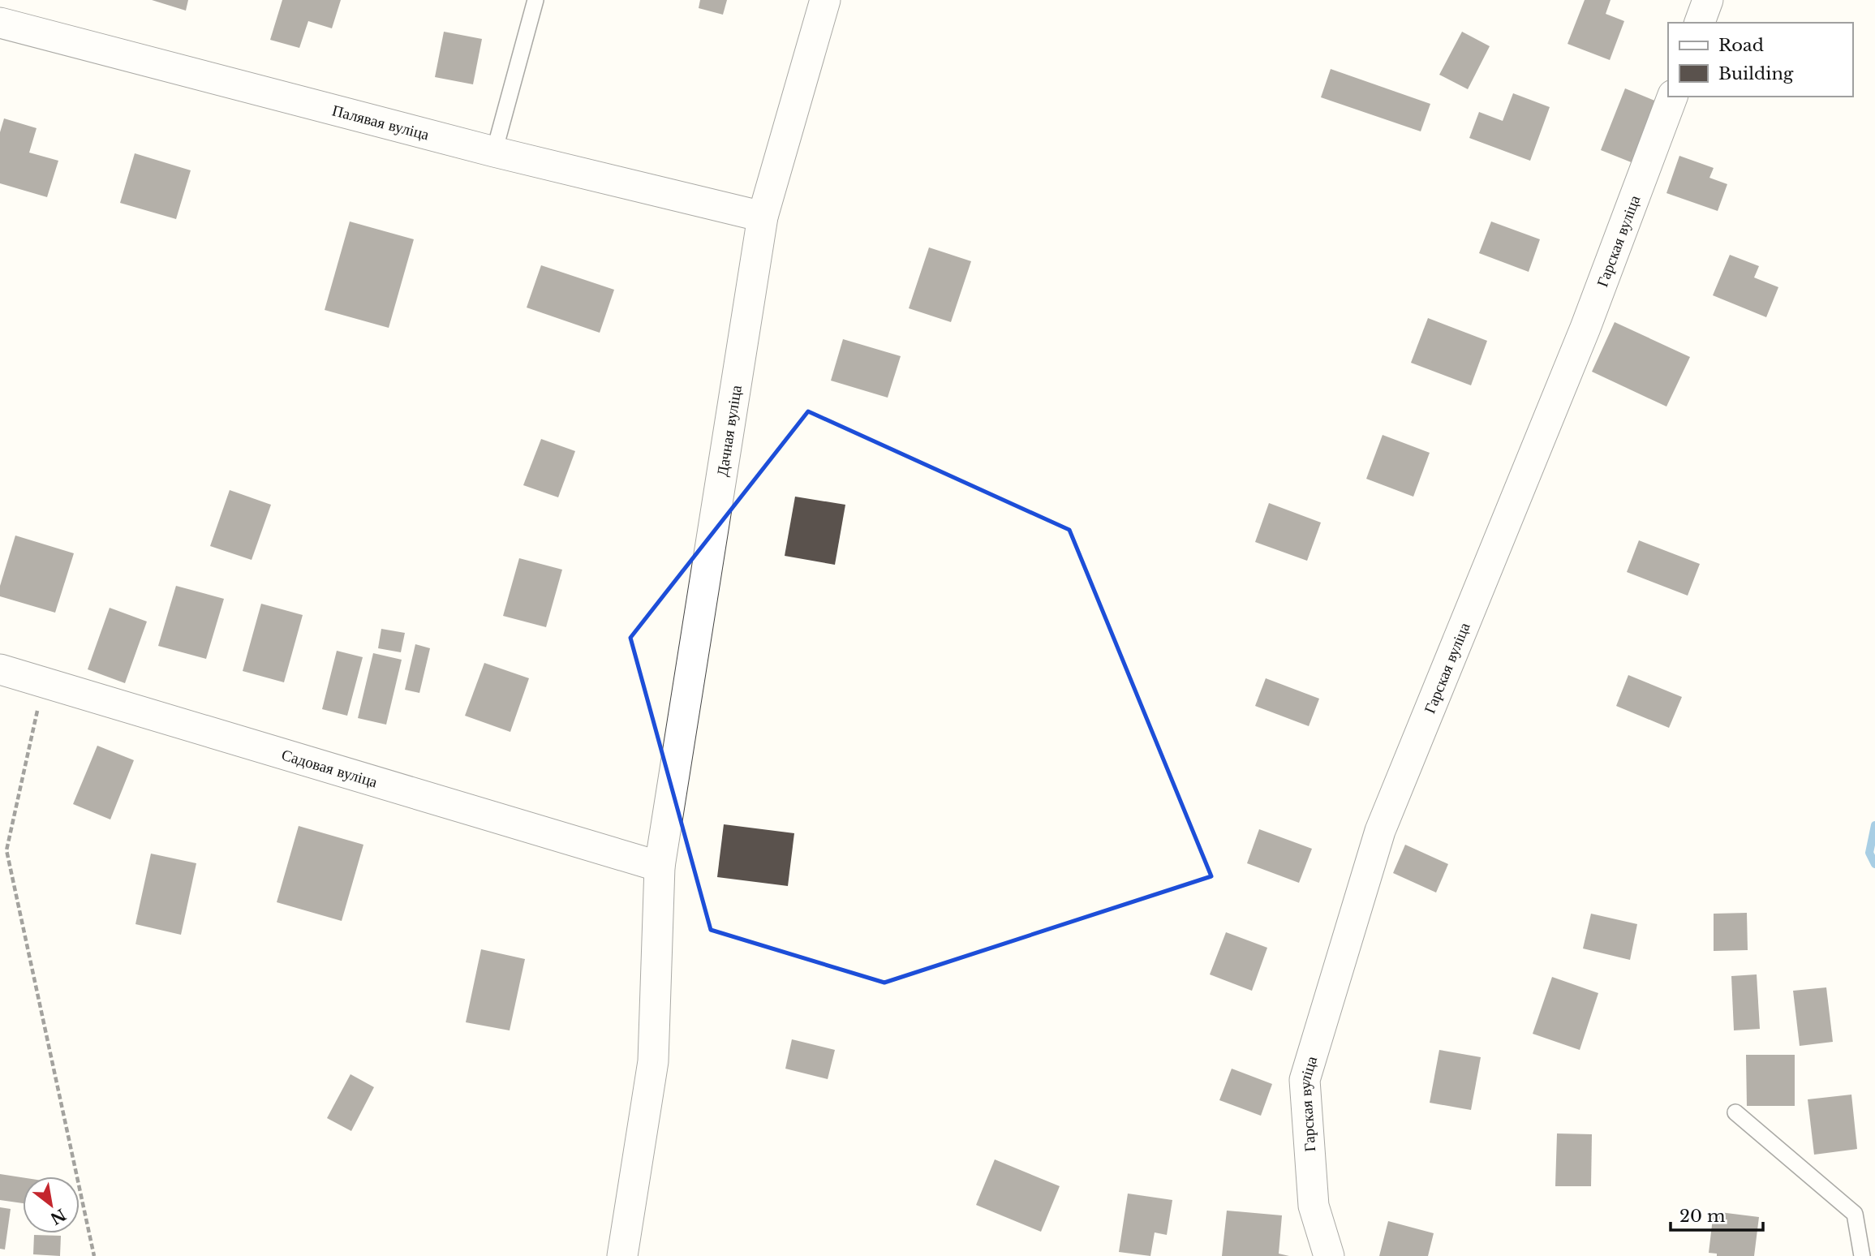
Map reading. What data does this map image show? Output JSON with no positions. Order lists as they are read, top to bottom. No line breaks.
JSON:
{"streets":{"street":["Палявая вуліца","Гарская вуліца","Дачная вуліца","Садовая вуліца"]},"crossings":[["Палявая вуліца","Дачная вуліца"],["Дачная вуліца","Садовая вуліца"]],"legend":["Road","Building"],"scale_bar":"20 m","north":"bottom right"}
